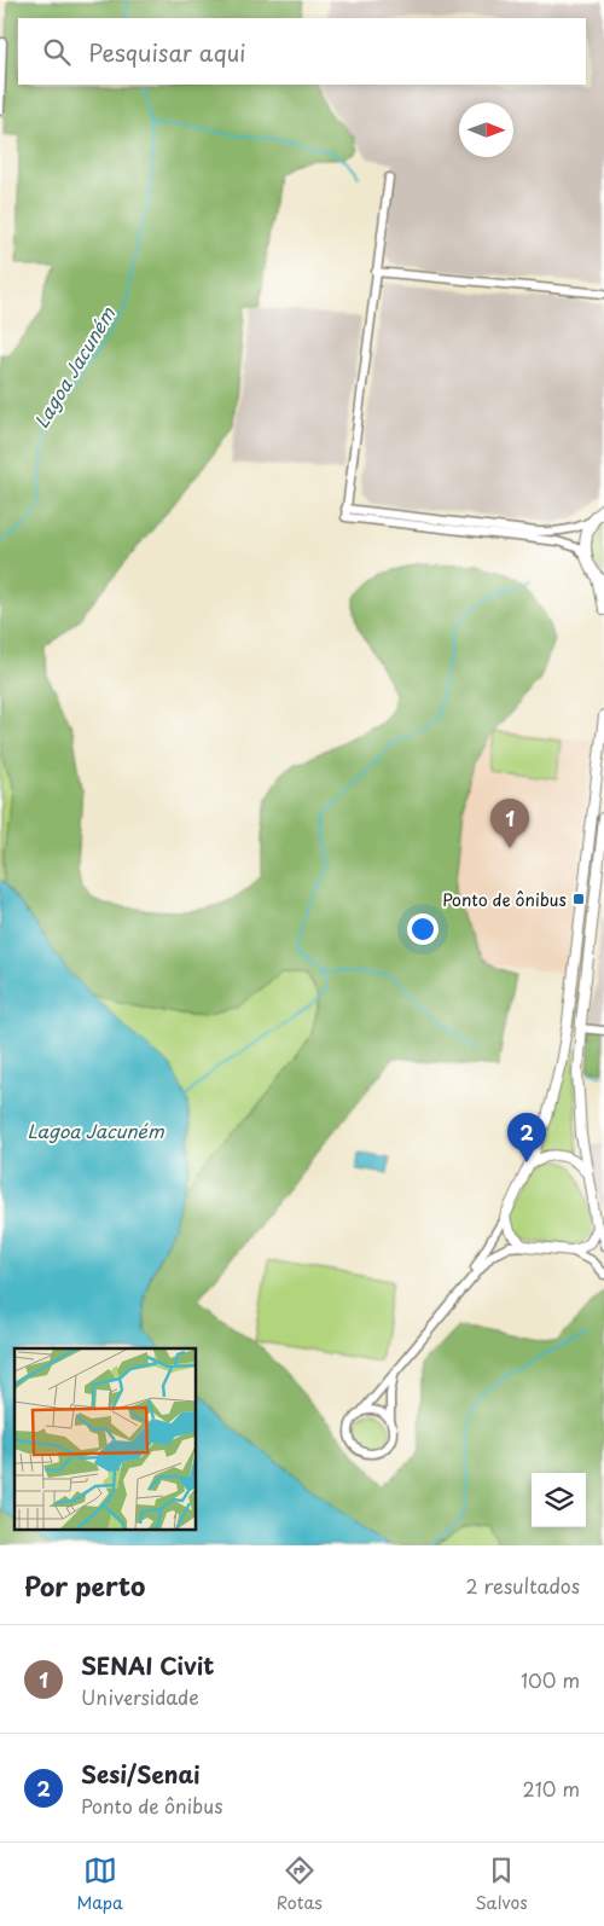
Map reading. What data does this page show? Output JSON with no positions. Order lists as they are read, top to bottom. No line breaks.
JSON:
{"water":["Lagoa Jacuném"],"places":{"transit":["Ponto de ônibus"]},"north":"right","page":{"search":"Pesquisar aqui","pins":["1","2"],"heading":["Por perto","2 resultados"],"list":[{"mark":"1","name":"SENAI Civit","note":"Universidade","value":"100 m"},{"mark":"2","name":"Sesi/Senai","note":"Ponto de ônibus","value":"210 m"}],"nav":["Mapa","Rotas","Salvos"]}}
